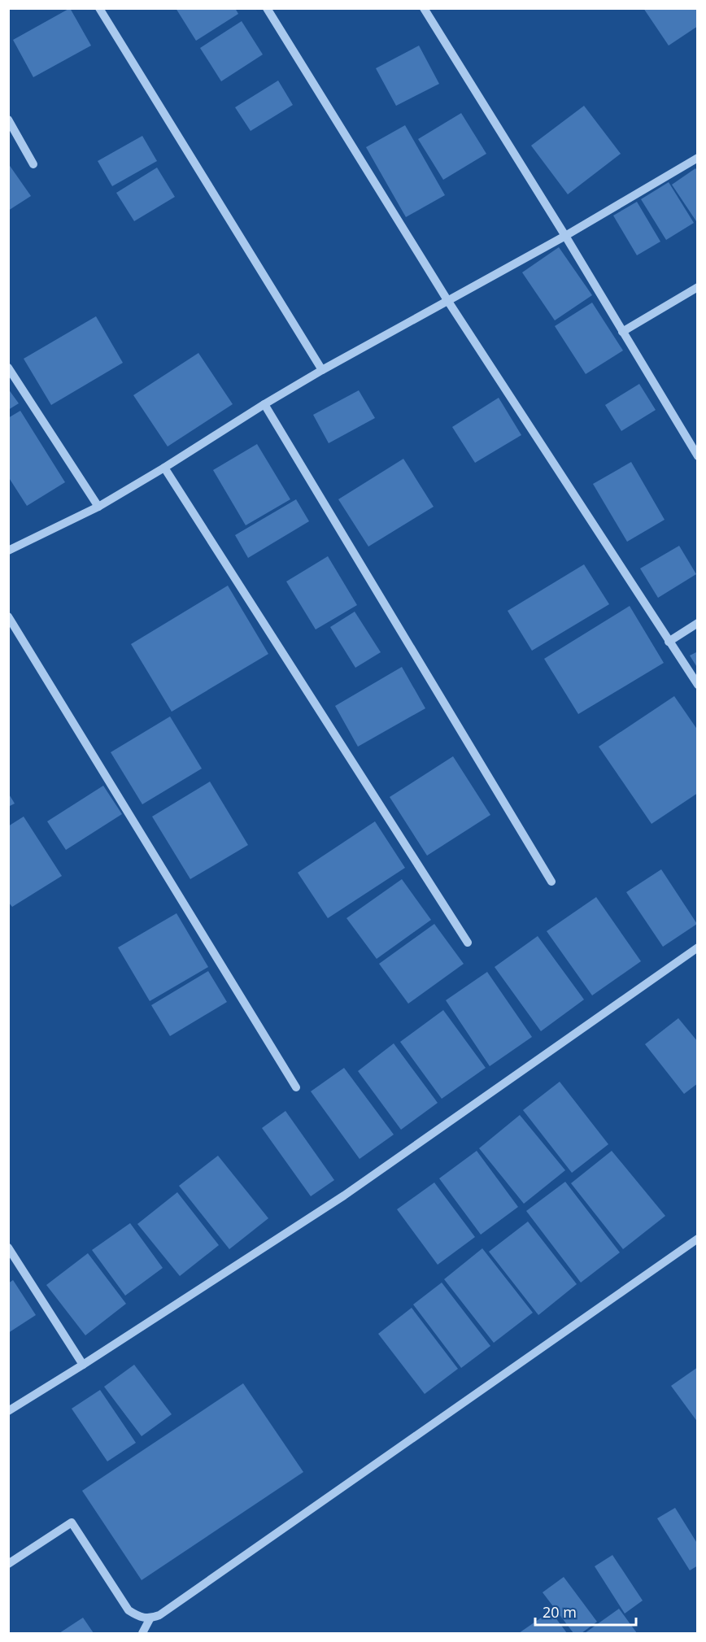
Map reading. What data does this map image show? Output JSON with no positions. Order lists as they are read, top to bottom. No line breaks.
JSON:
{"scale_bar":"20 m"}
